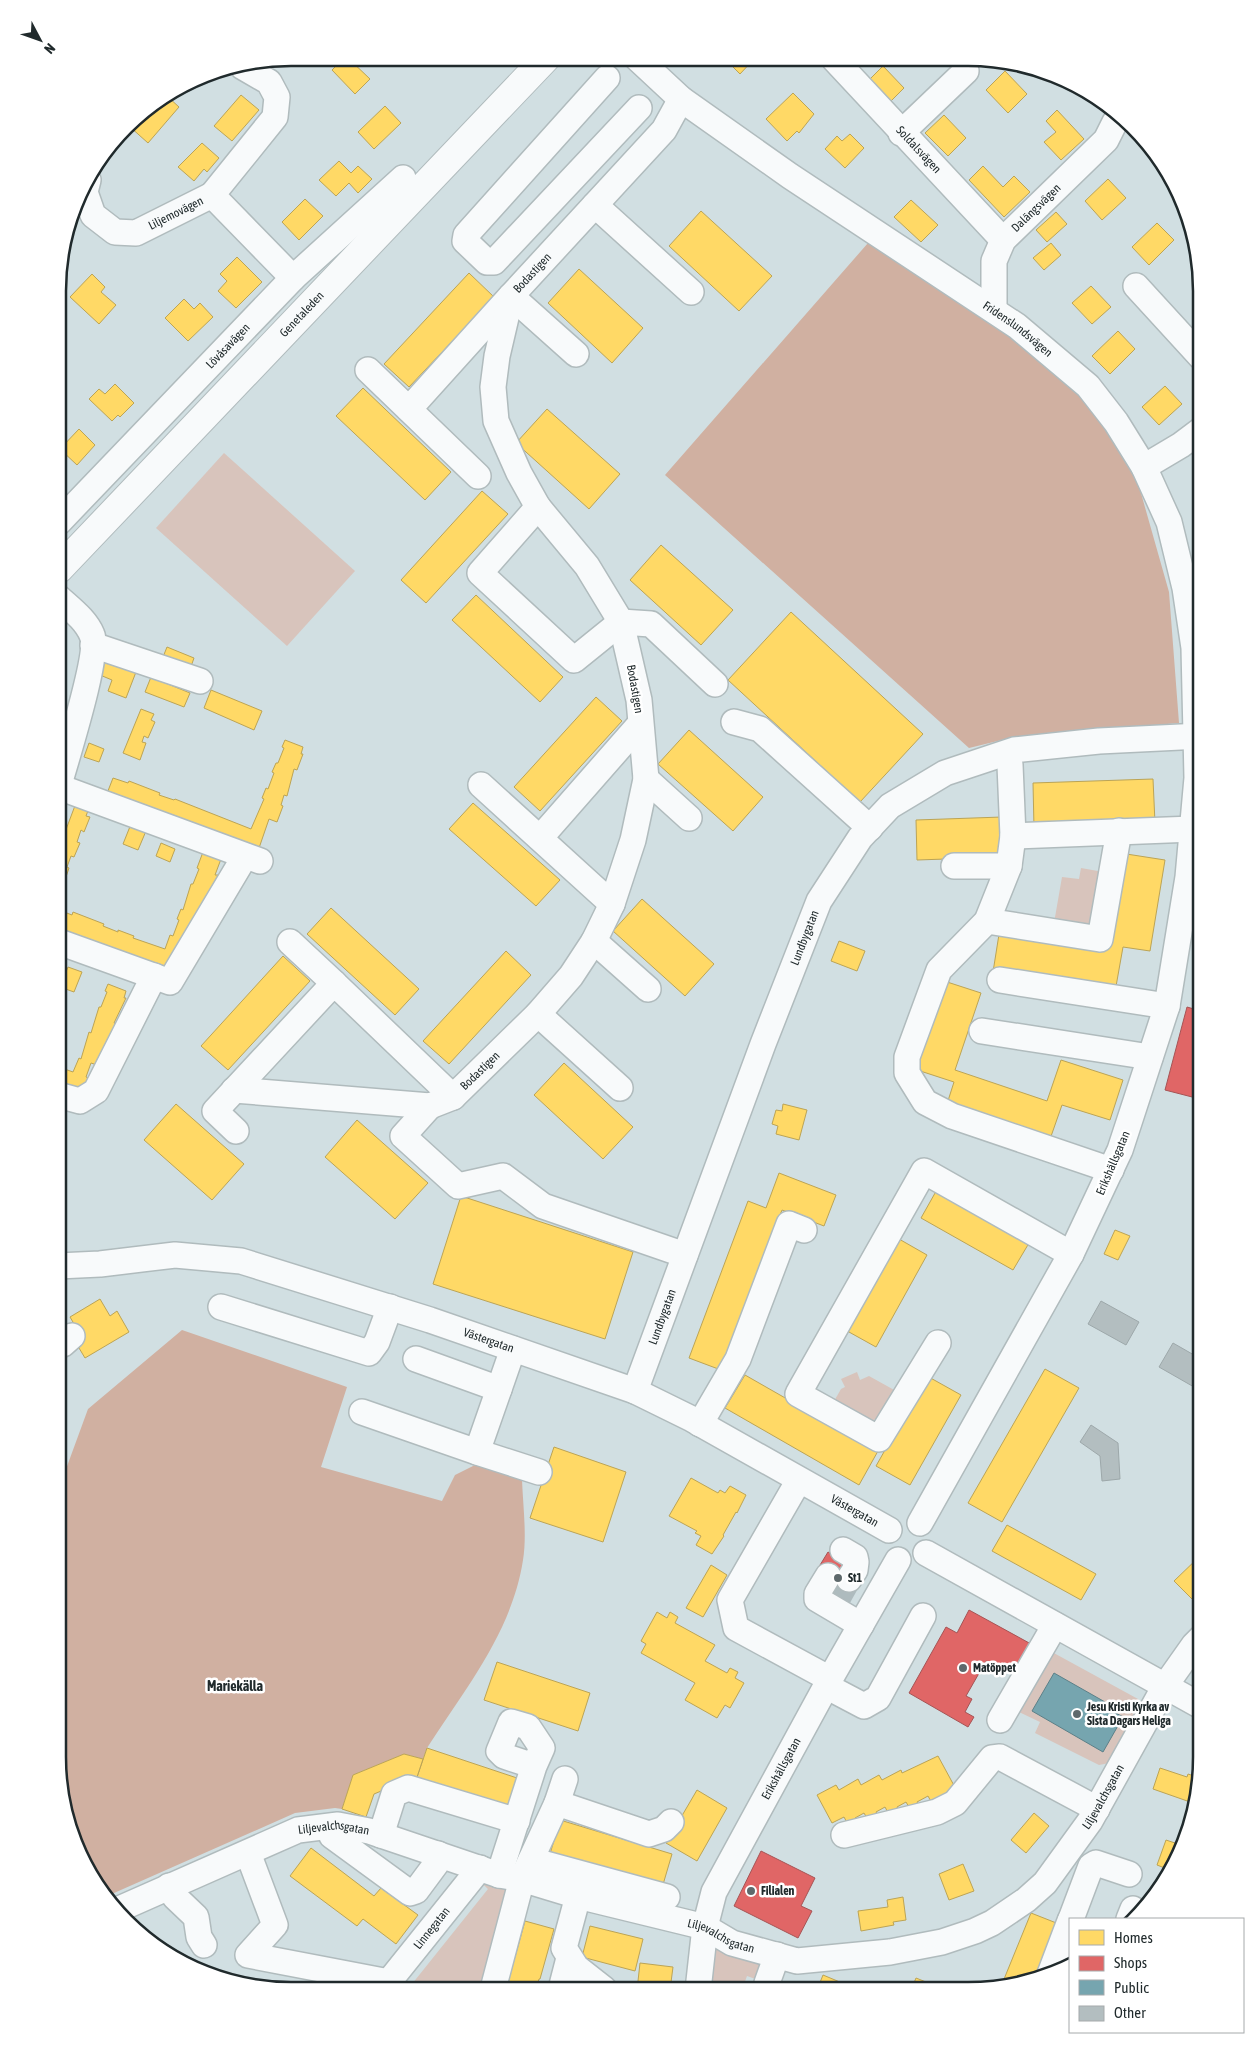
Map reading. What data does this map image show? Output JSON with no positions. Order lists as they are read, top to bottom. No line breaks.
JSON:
{"streets":{"main road":["Genetaleden"],"street":["Soldalsvägen","Dalängsvägen","Liljemovägen","Bodastigen","Fridenslundsvägen","Lövåsavägen","Lundbygatan","Erikshällsgatan","Västergatan","Liljevalchsgatan","Linnegatan"]},"crossings":[["Soldalsvägen","Dalängsvägen"],["Dalängsvägen","Fridenslundsvägen"],["Liljemovägen","Lövåsavägen"],["Bodastigen","Fridenslundsvägen"],["Lundbygatan","Västergatan"],["Erikshällsgatan","Västergatan"],["Erikshällsgatan","Liljevalchsgatan"],["Liljevalchsgatan","Linnegatan"]],"districts":["Mariekälla"],"places":["St1","Matöppet","Jesu Kristi Kyrka av Sista Dagars Heliga","Filialen"],"legend":["Homes","Shops","Public","Other"],"north":"bottom right"}
